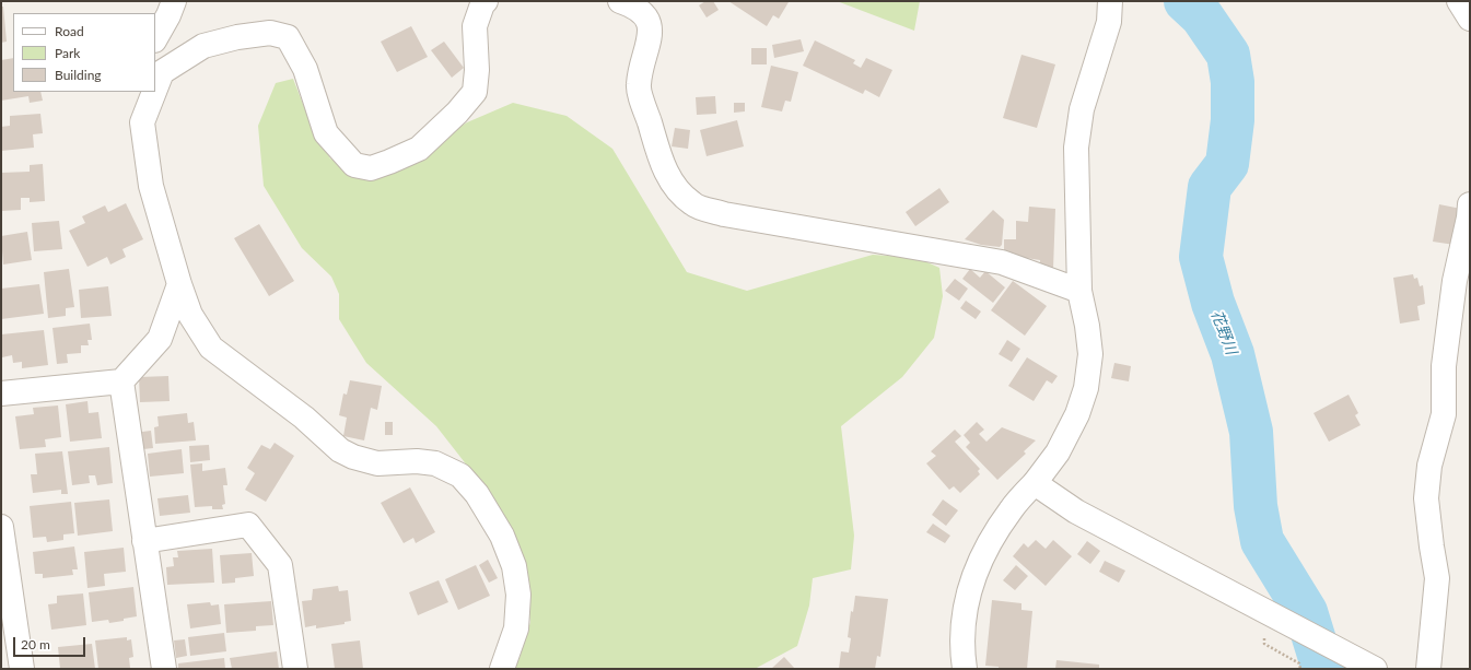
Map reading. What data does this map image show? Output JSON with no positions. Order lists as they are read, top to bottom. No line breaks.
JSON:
{"water":["花野川"],"legend":["Road","Park","Building"],"scale_bar":"20 m"}
